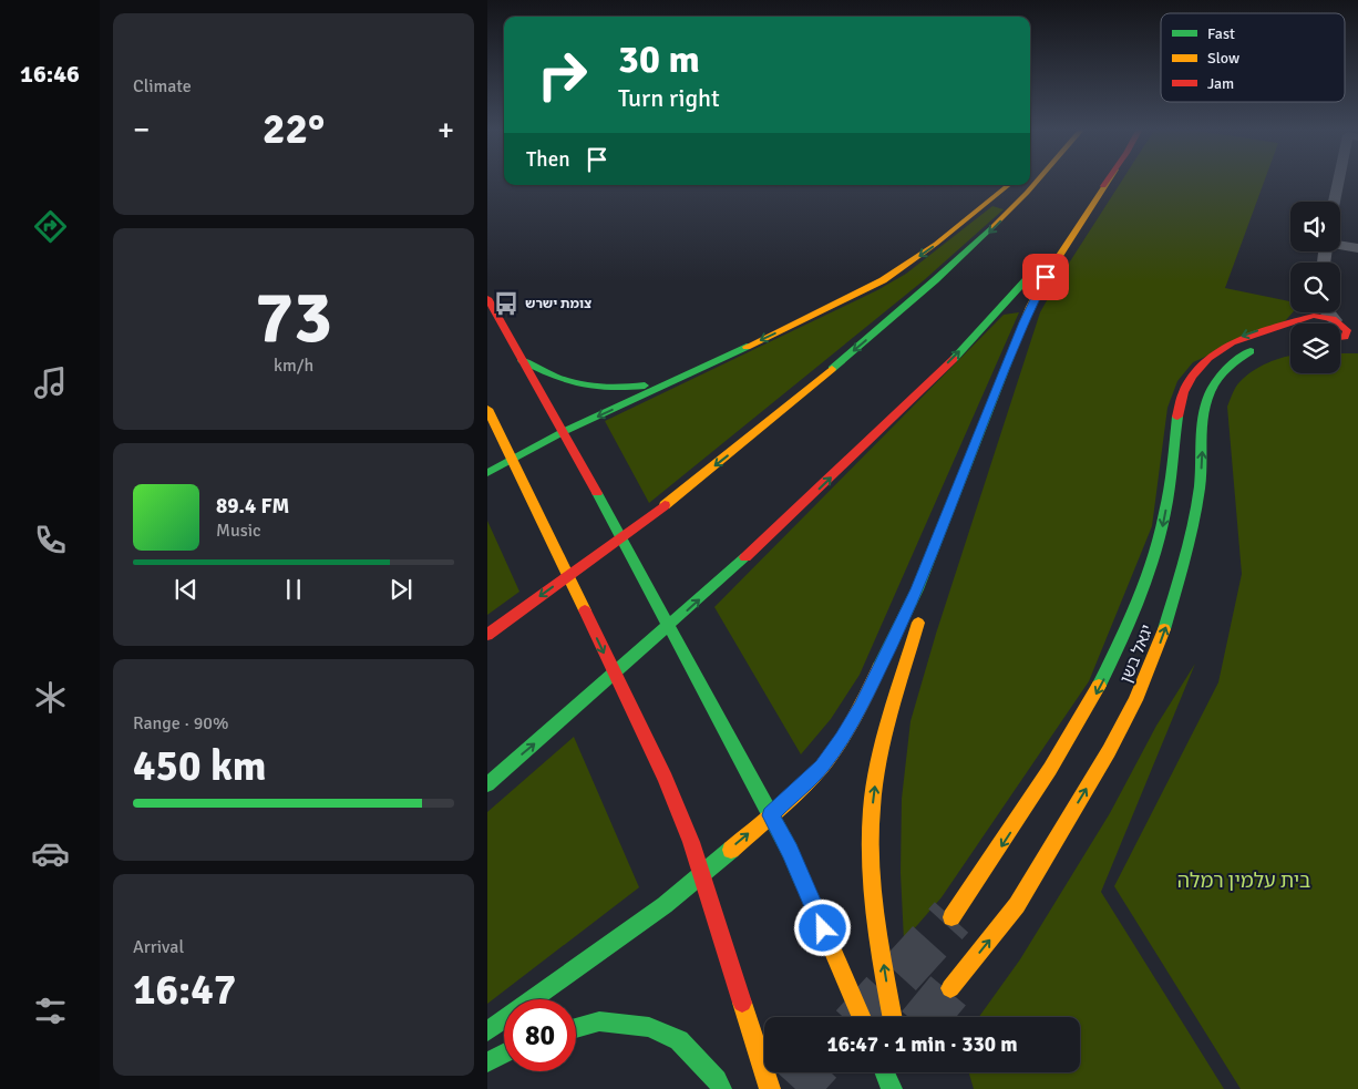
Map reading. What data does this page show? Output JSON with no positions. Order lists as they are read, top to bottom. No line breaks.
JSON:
{"streets":{"main road":["יגאל בשן"]},"parks":["בית עלמין רמלה"],"places":{"bus stop":["צומת ישרש"]},"legend":["Fast","Slow","Jam"],"page":{"tabs":"16:46","tile":["Climate",["73","km/h"],["Range · 90%","450 km"],["Arrival","16:47"]],"turn":["30 m","Turn right"],"heat":["−","22°","+"],"then":"Then","song":["89.4 FM","Music"],"limit":"80","trip":"16:47 · 1 min · 330 m"}}
